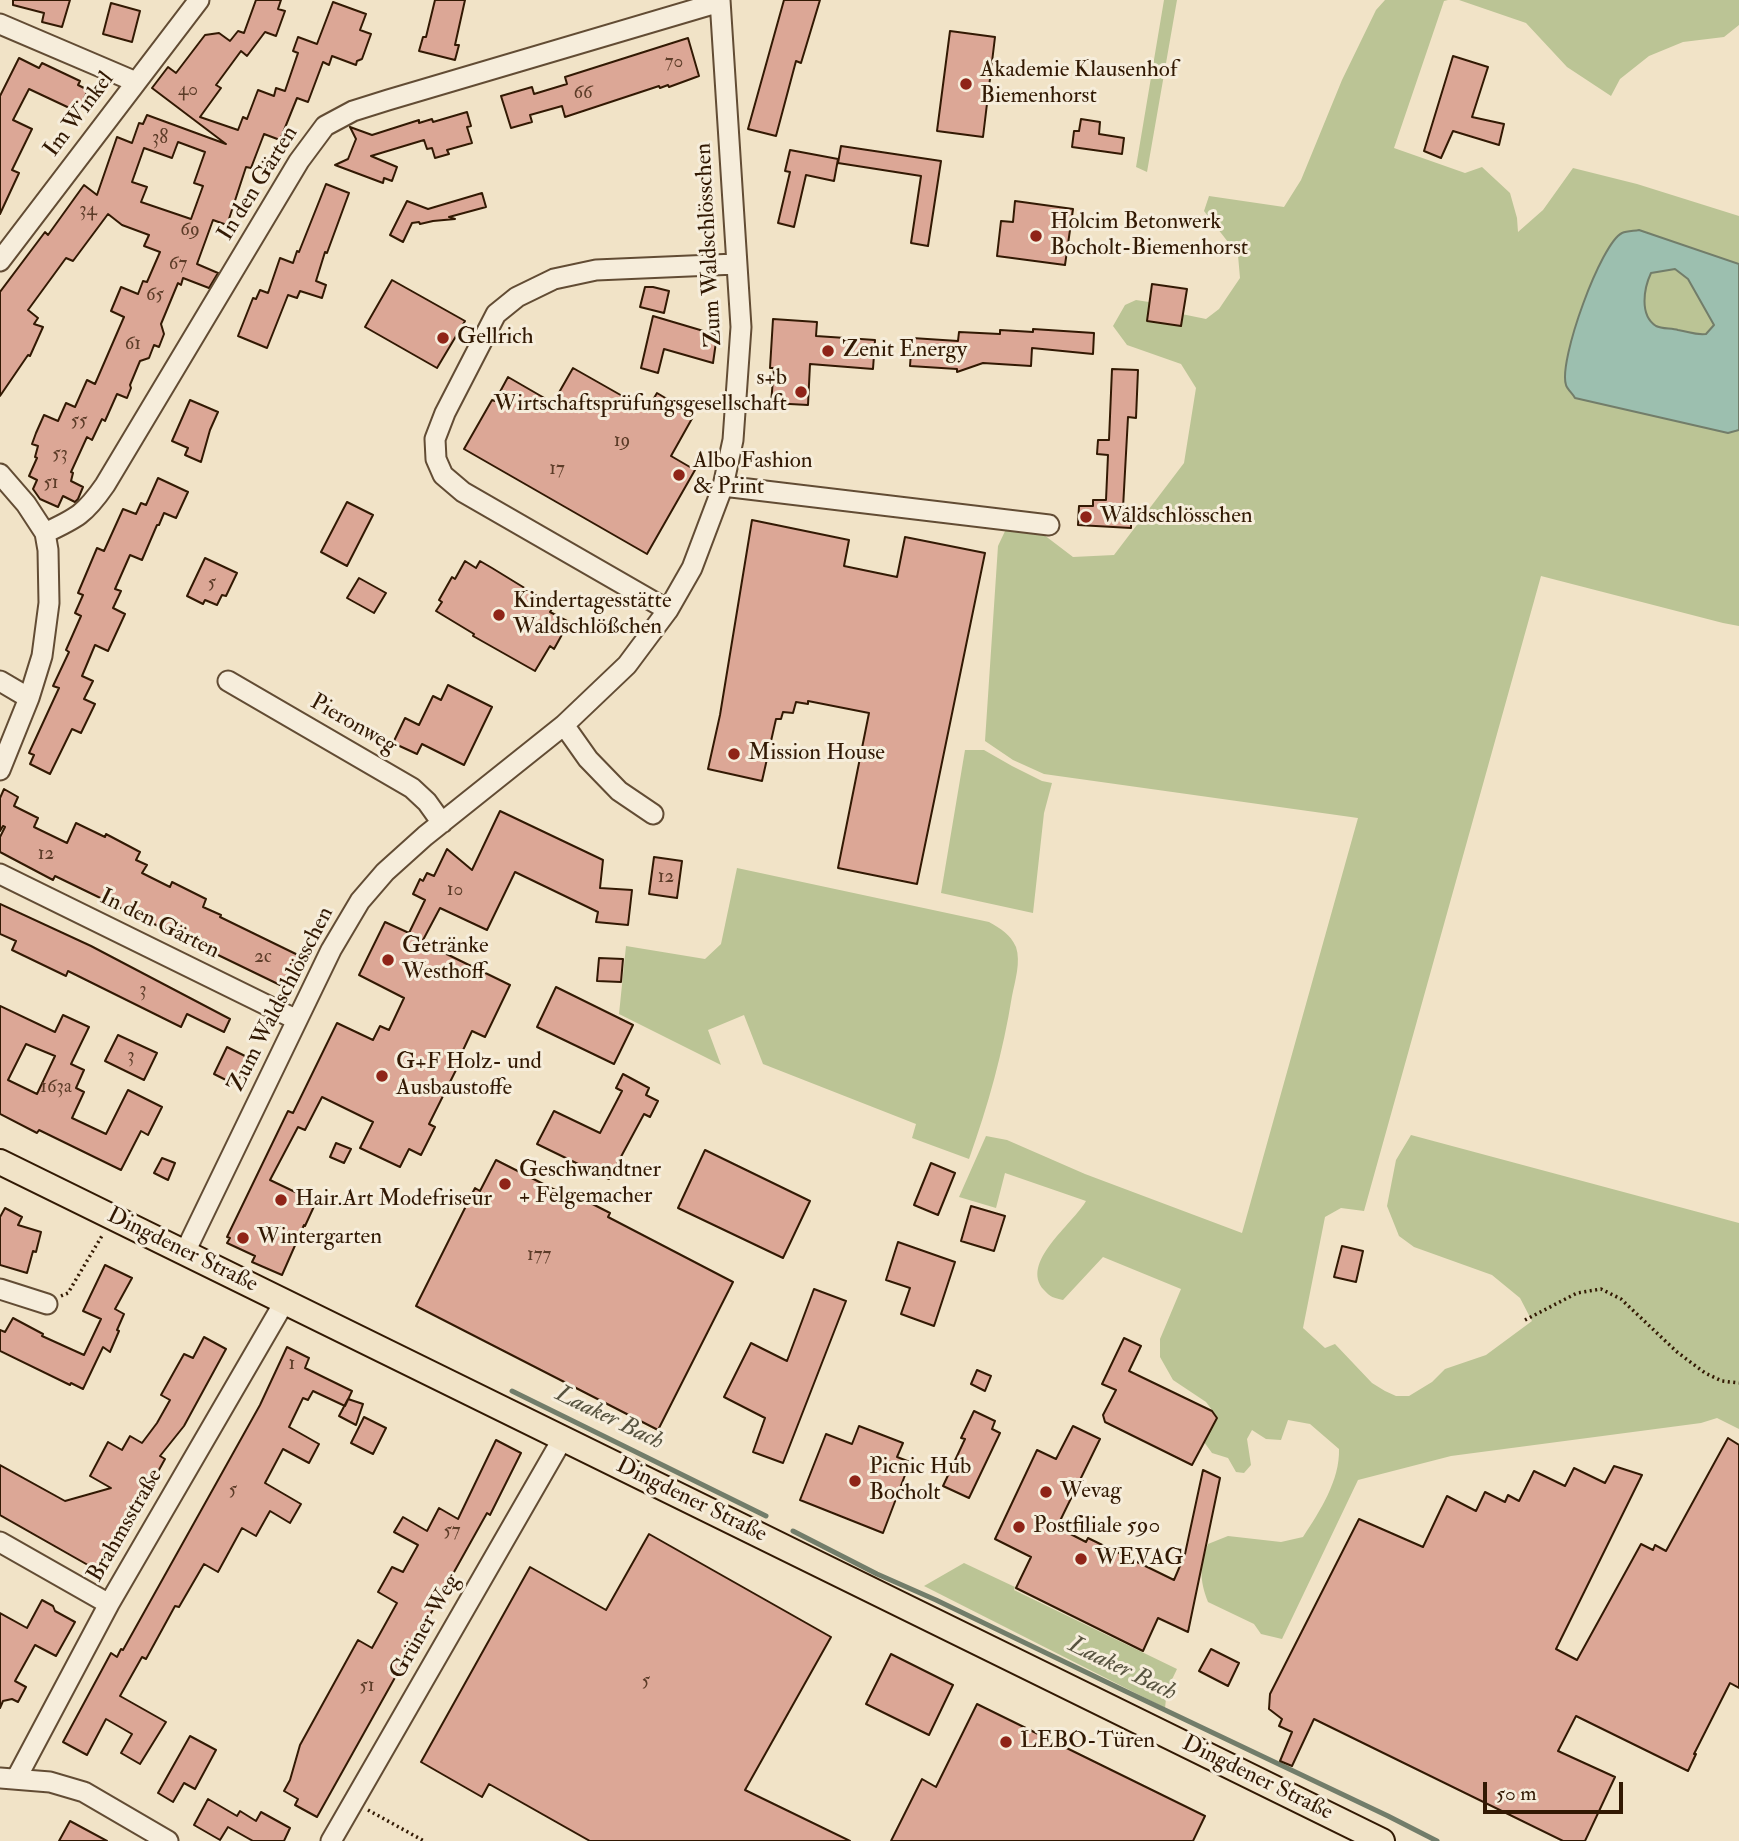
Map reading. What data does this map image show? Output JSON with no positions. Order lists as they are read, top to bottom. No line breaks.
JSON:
{"streets":{"main road":["Dingdener Straße"],"street":["Im Winkel","In den Gärten","Zum Waldschlösschen","Pieronweg","Brahmsstraße","Grüner Weg"]},"crossings":[["In den Gärten","Zum Waldschlösschen"],["Zum Waldschlösschen","Pieronweg"],["Zum Waldschlösschen","Dingdener Straße"],["Dingdener Straße","Brahmsstraße"],["Dingdener Straße","Grüner Weg"]],"water":["Laaker Bach"],"places":["Akademie Klausenhof Biemenhorst","Holcim Betonwerk Bocholt-Biemenhorst","Gellrich","Zenit Energy","s+b Wirtschaftsprüfungsgesellschaft","Albo Fashion & Print","Waldschlösschen","Kindertagesstätte Waldschlößchen","Mission House","Getränke Westhoff","G+F Holz- und Ausbaustoffe","Geschwandtner + Felgemacher","Hair.Art Modefriseur","Wintergarten","Picnic Hub Bocholt","Wevag","Postfiliale 590","WEVAG","LEBO-Türen"],"house_numbers":["70","40","66","38","34","69","67","65","61","55","19","53","17","51","5","12","12","10","2c","3","3","163a","177","1","5","57","5","51"],"scale_bar":"50 m"}
